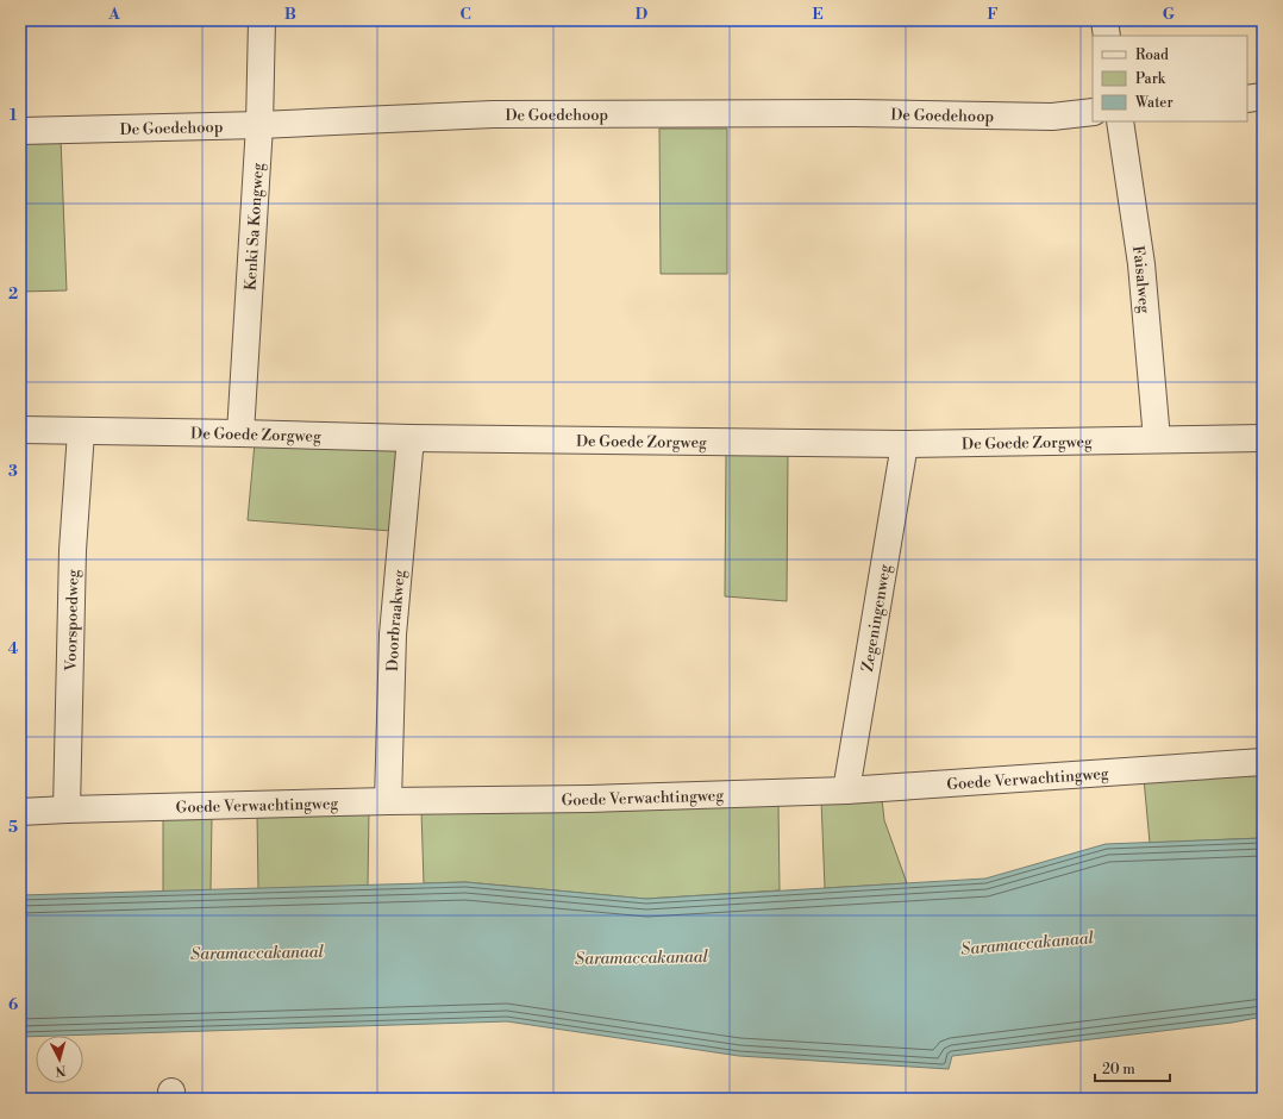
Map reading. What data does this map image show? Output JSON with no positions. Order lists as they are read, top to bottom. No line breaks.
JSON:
{"streets":{"street":["De Goedehoop","Kenki Sa Kongweg","Faisalweg","De Goede Zorgweg","Zegeningenweg","Voorspoedweg","Doorbraakweg","Goede Verwachtingweg"]},"crossings":[["De Goedehoop","Kenki Sa Kongweg"],["Kenki Sa Kongweg","De Goede Zorgweg"],["Faisalweg","De Goede Zorgweg"],["De Goede Zorgweg","Zegeningenweg"],["De Goede Zorgweg","Voorspoedweg"],["De Goede Zorgweg","Doorbraakweg"],["Zegeningenweg","Goede Verwachtingweg"],["Voorspoedweg","Goede Verwachtingweg"],["Doorbraakweg","Goede Verwachtingweg"]],"water":["Saramaccakanaal"],"legend":["Road","Park","Water"],"scale_bar":"20 m","north":"bottom","grid":{"columns":["A","B","C","D","E","F","G"],"rows":["1","2","3","4","5","6"]}}
